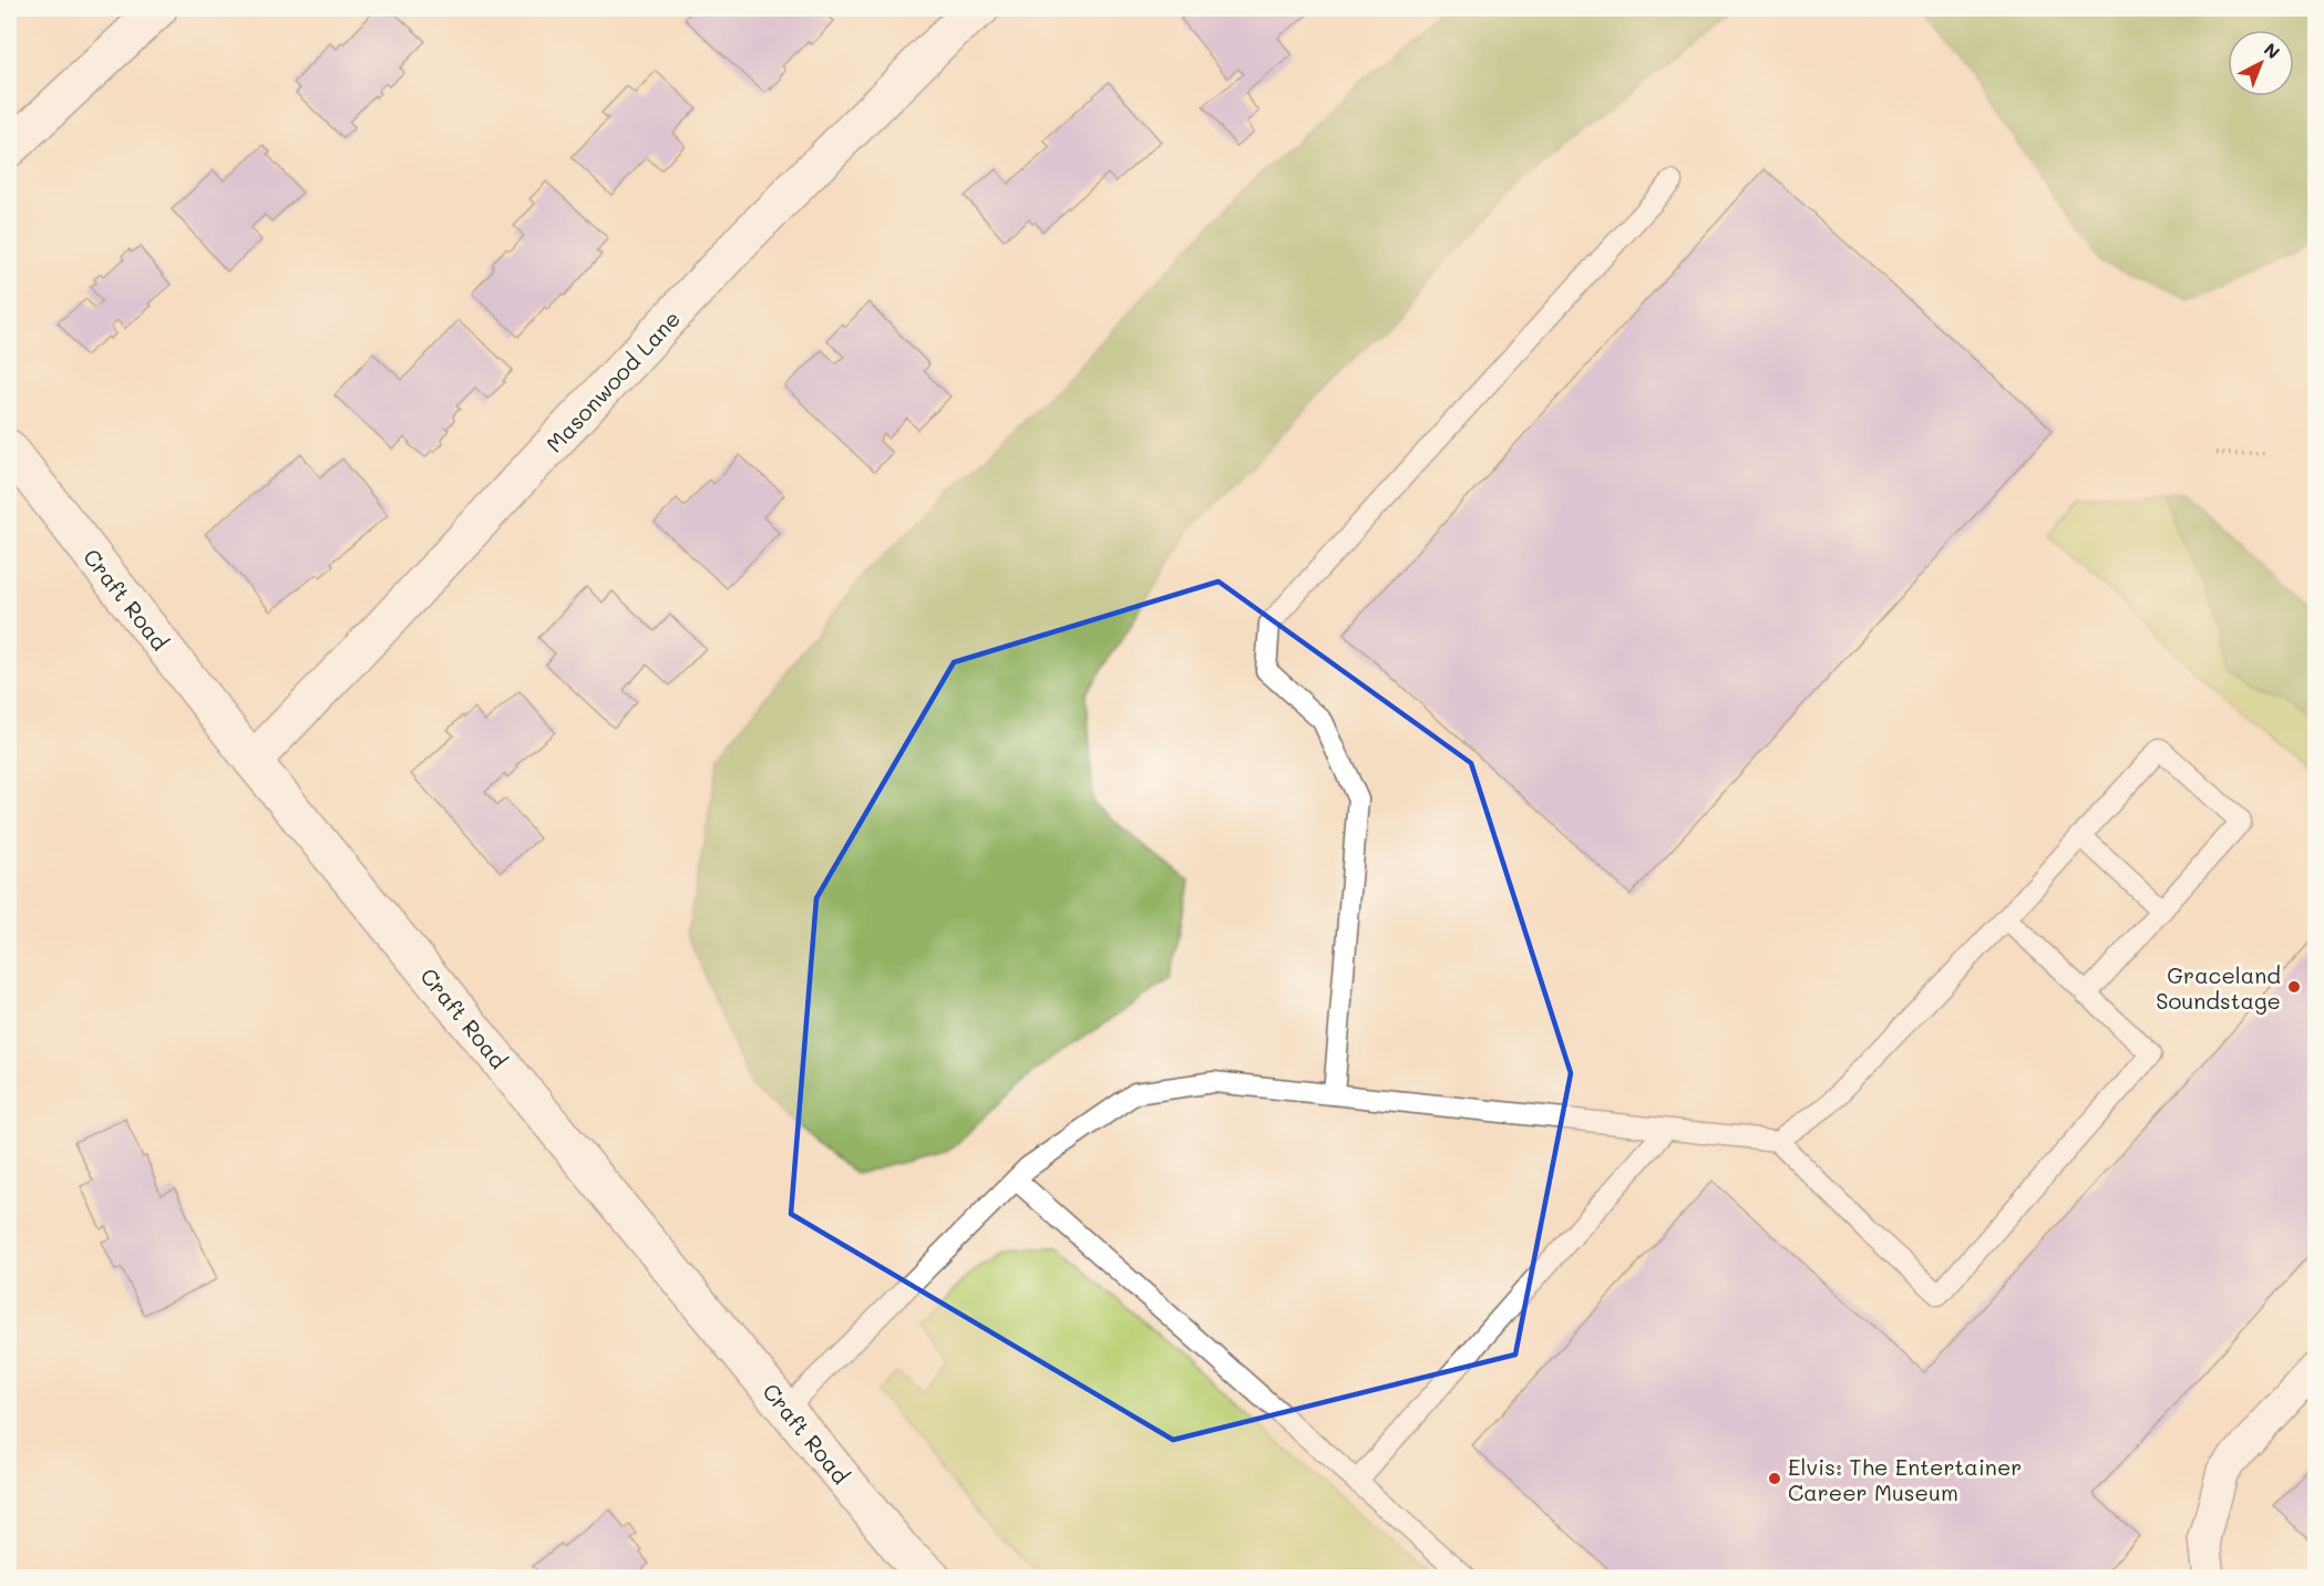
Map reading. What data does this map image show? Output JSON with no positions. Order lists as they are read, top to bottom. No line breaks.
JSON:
{"streets":{"street":["Masonwood Lane","Craft Road"]},"crossings":[["Masonwood Lane","Craft Road"]],"places":["Graceland Soundstage","Elvis: The Entertainer Career Museum"],"north":"top right"}
